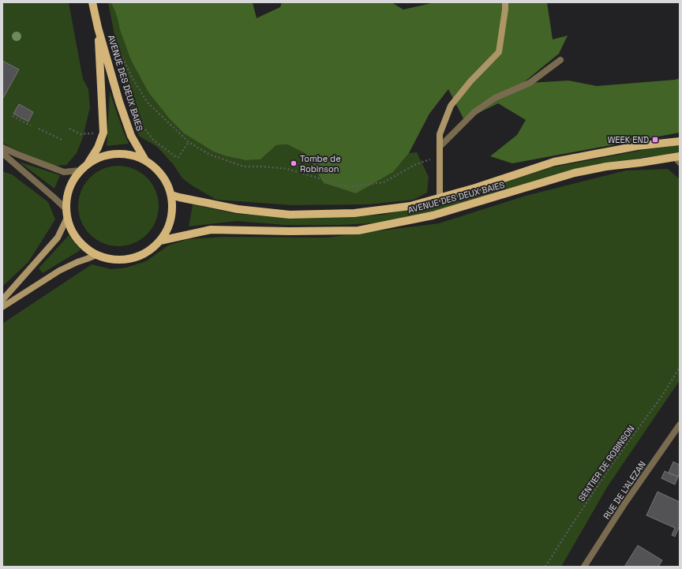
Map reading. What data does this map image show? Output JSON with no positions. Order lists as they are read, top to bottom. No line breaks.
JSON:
{"streets":{"main road":["AVENUE DES DEUX BAIES"],"street":["RUE DE L'ALEZAN"],"path":["SENTIER DE ROBINSON"]},"places":{"transit":["WEEK END"],"other":["Tombe de Robinson"]}}
